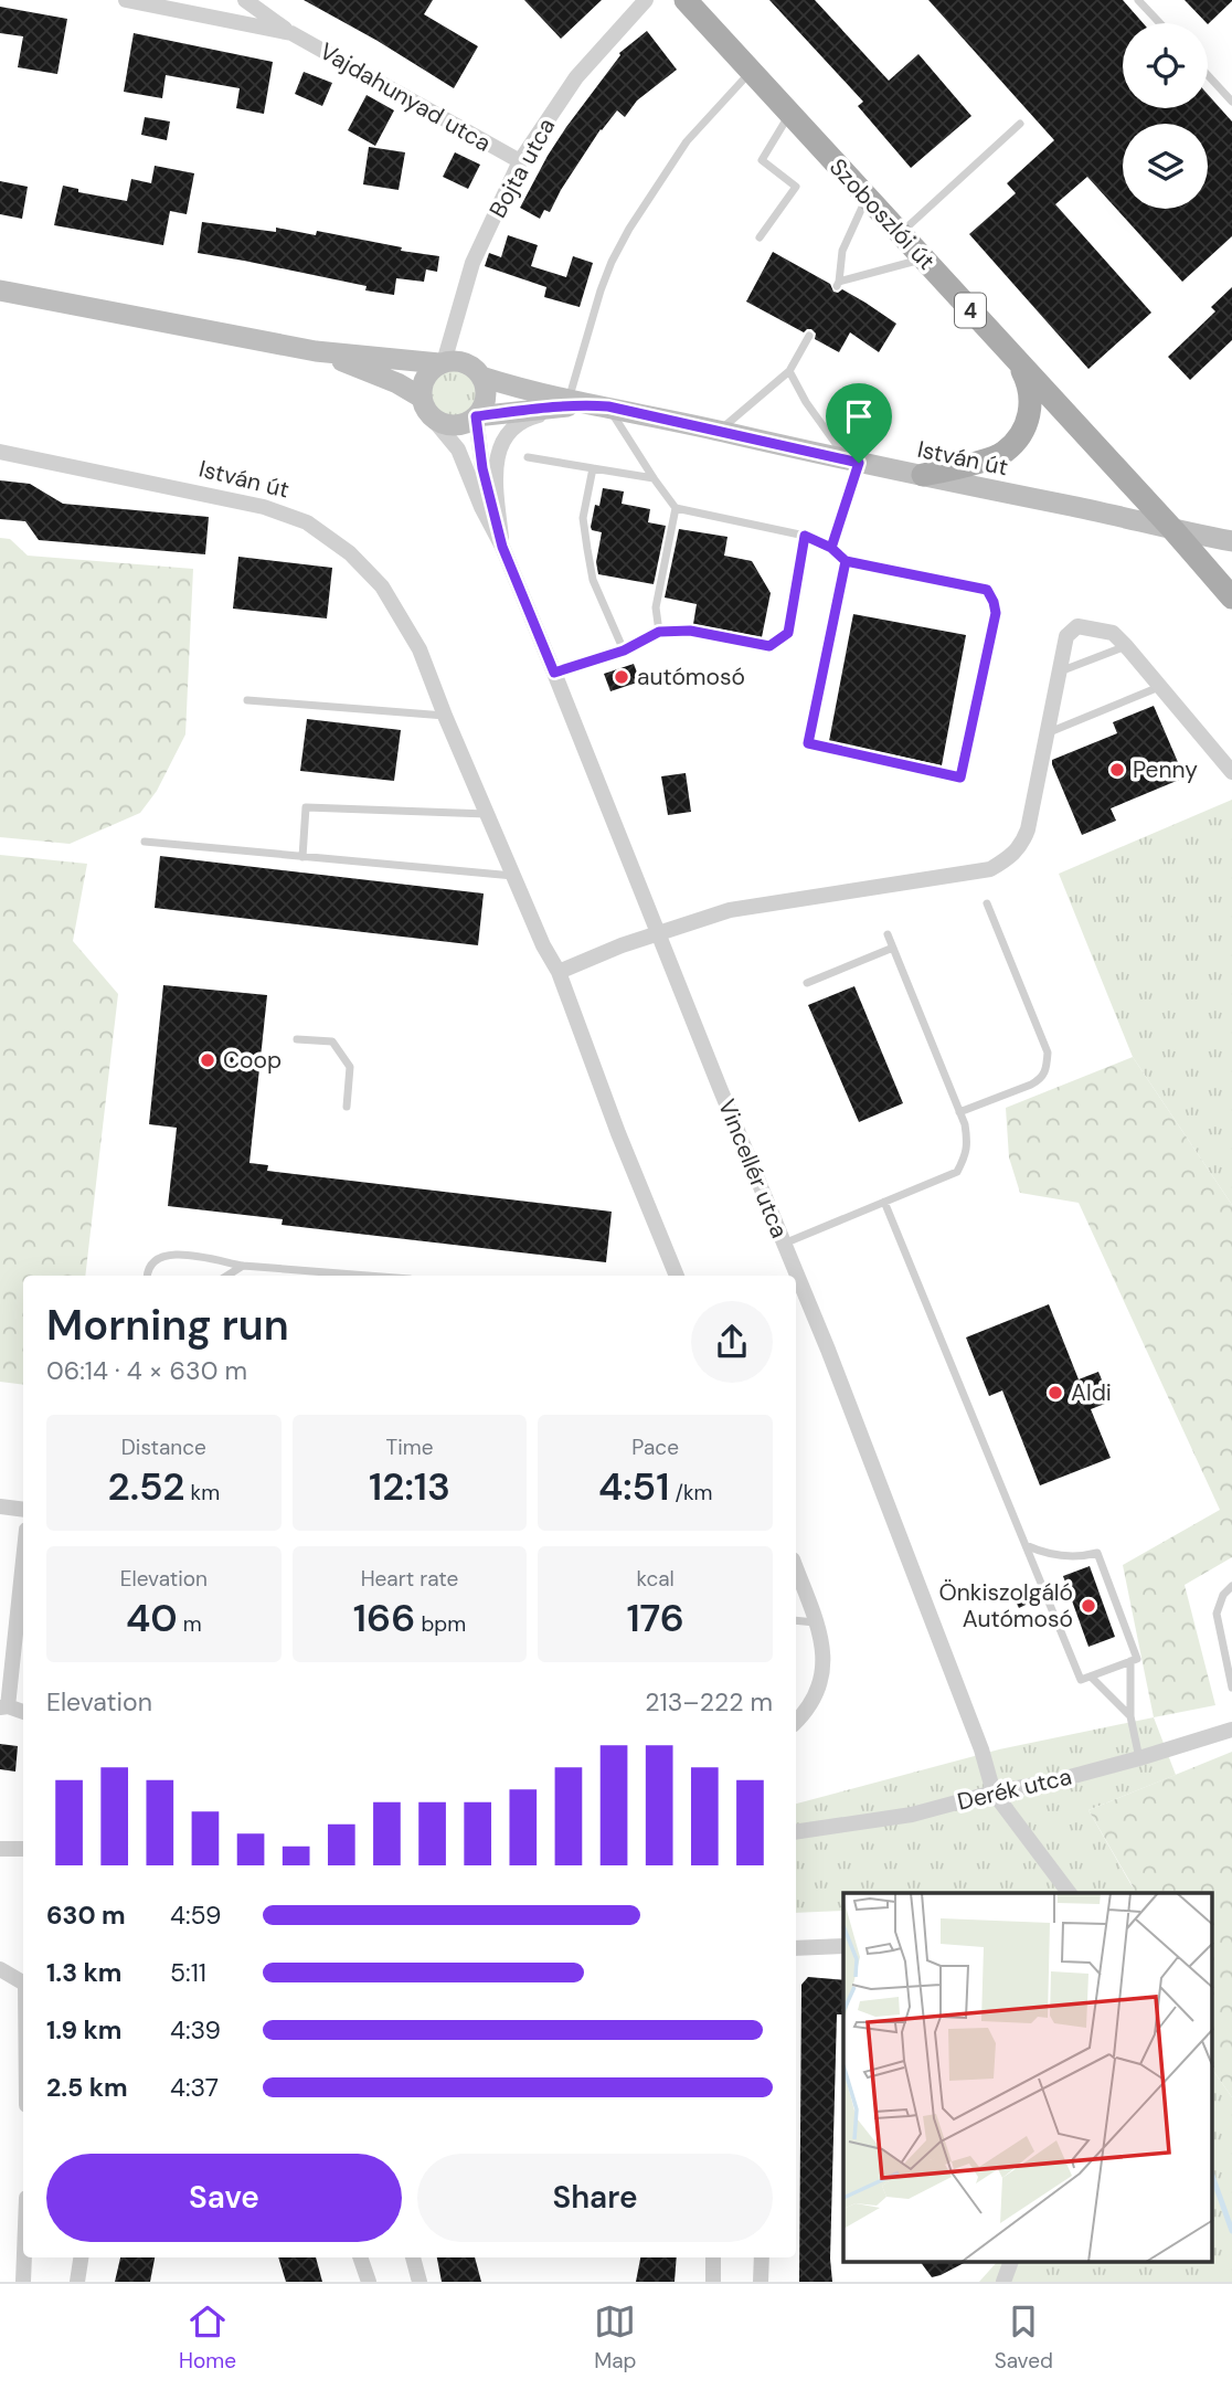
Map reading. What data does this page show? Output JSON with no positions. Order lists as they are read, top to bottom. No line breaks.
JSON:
{"streets":{"main road":["Szoboszlói út","4"],"street":["Vajdahunyad utca","Bojta utca","István út","Vincellér utca","Derék utca"]},"crossings":[["Vajdahunyad utca","Bojta utca"],["Bojta utca","István út"],["Bojta utca","Vincellér utca"],["Szoboszlói út","4"],["Szoboszlói út","István út"],["4","István út"],["István út","Vincellér utca"],["Vincellér utca","Derék utca"]],"places":["autómosó","Penny","Coop","Aldi","Önkiszolgáló Autómosó"],"page":{"heading":["Morning run","06:14 · 4 × 630 m"],"stats":[["Distance","2.52 km"],["Time","12:13"],["Pace","4:51 /km"],["Elevation","40 m"],["Heart rate","166 bpm"],["kcal","176"]],"chart":["Elevation","213–222 m"],"list":[{"name":"630 m","note":"4:59"},{"name":"1.3 km","note":"5:11"},{"name":"1.9 km","note":"4:39"},{"name":"2.5 km","note":"4:37"}],"buttons":["Save","Share"],"tabs":["Home","Map","Saved"]}}
